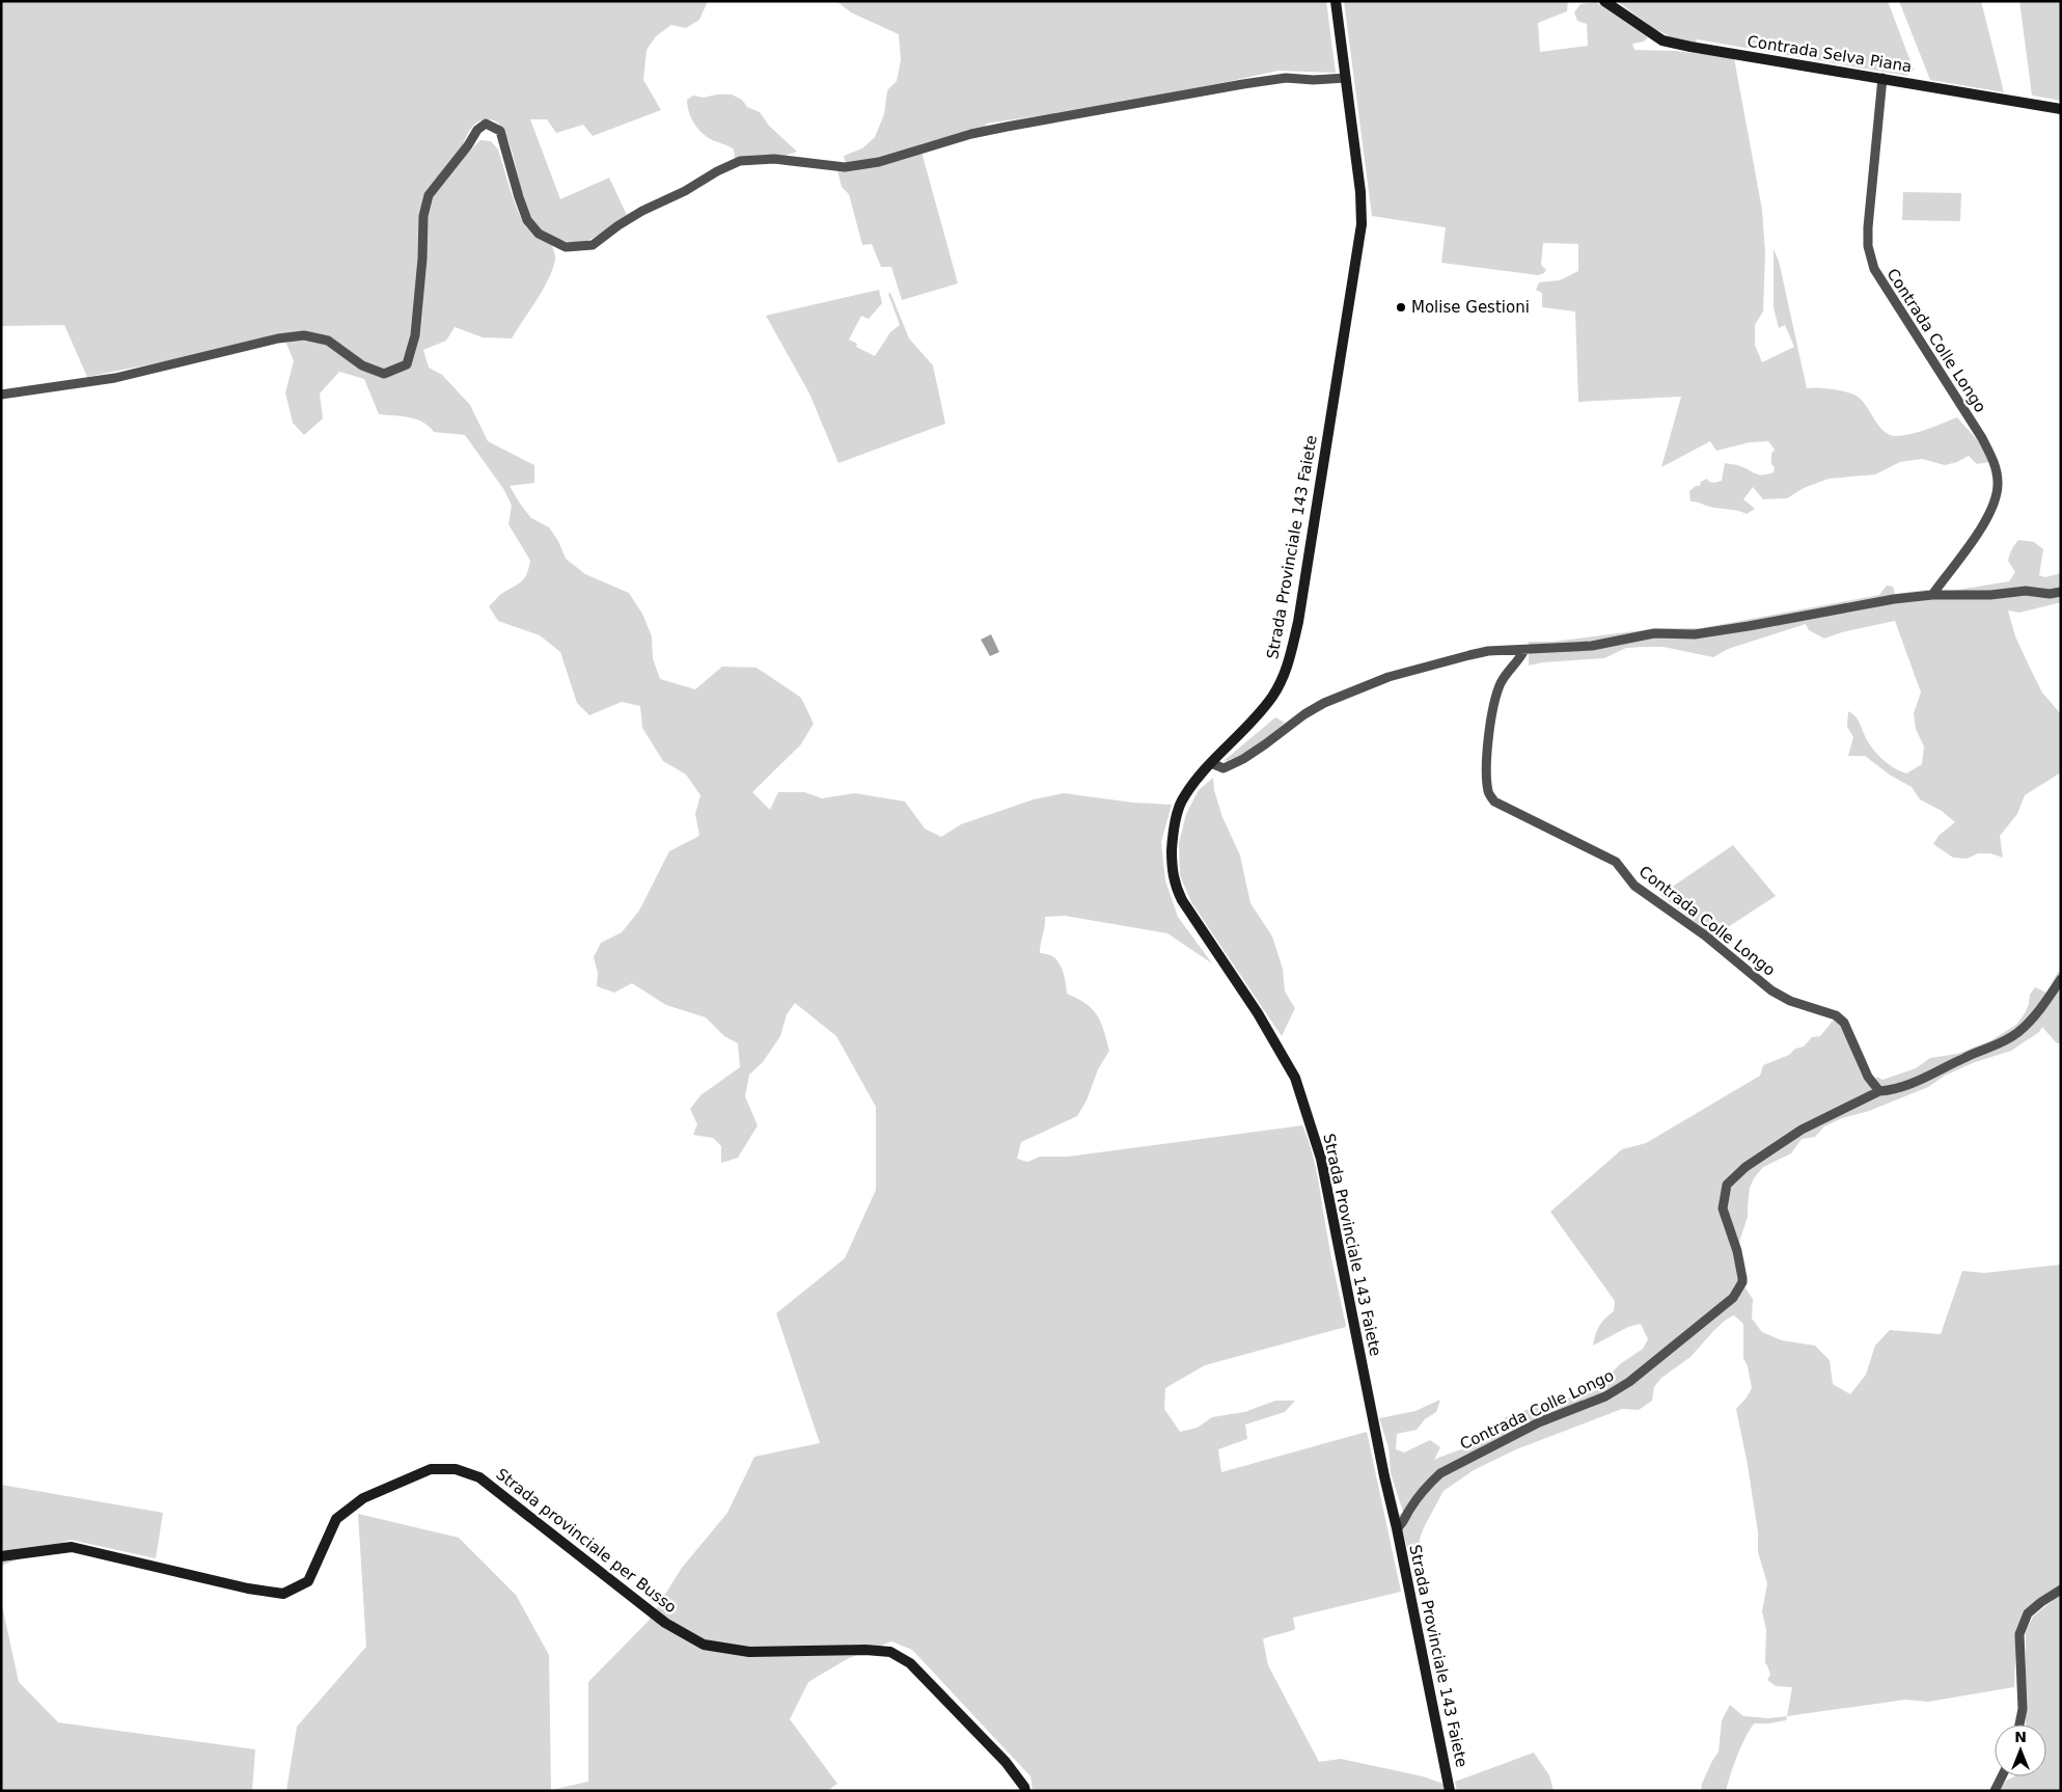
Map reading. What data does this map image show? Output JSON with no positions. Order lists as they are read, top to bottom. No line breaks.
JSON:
{"streets":{"main road":["Contrada Selva Piana","Strada Provinciale 143 Faiete","Strada provinciale per Busso"],"street":["Contrada Colle Longo"]},"crossings":[["Contrada Selva Piana","Contrada Colle Longo"],["Contrada Colle Longo","Strada Provinciale 143 Faiete"]],"places":["Molise Gestioni"],"north":"top"}
